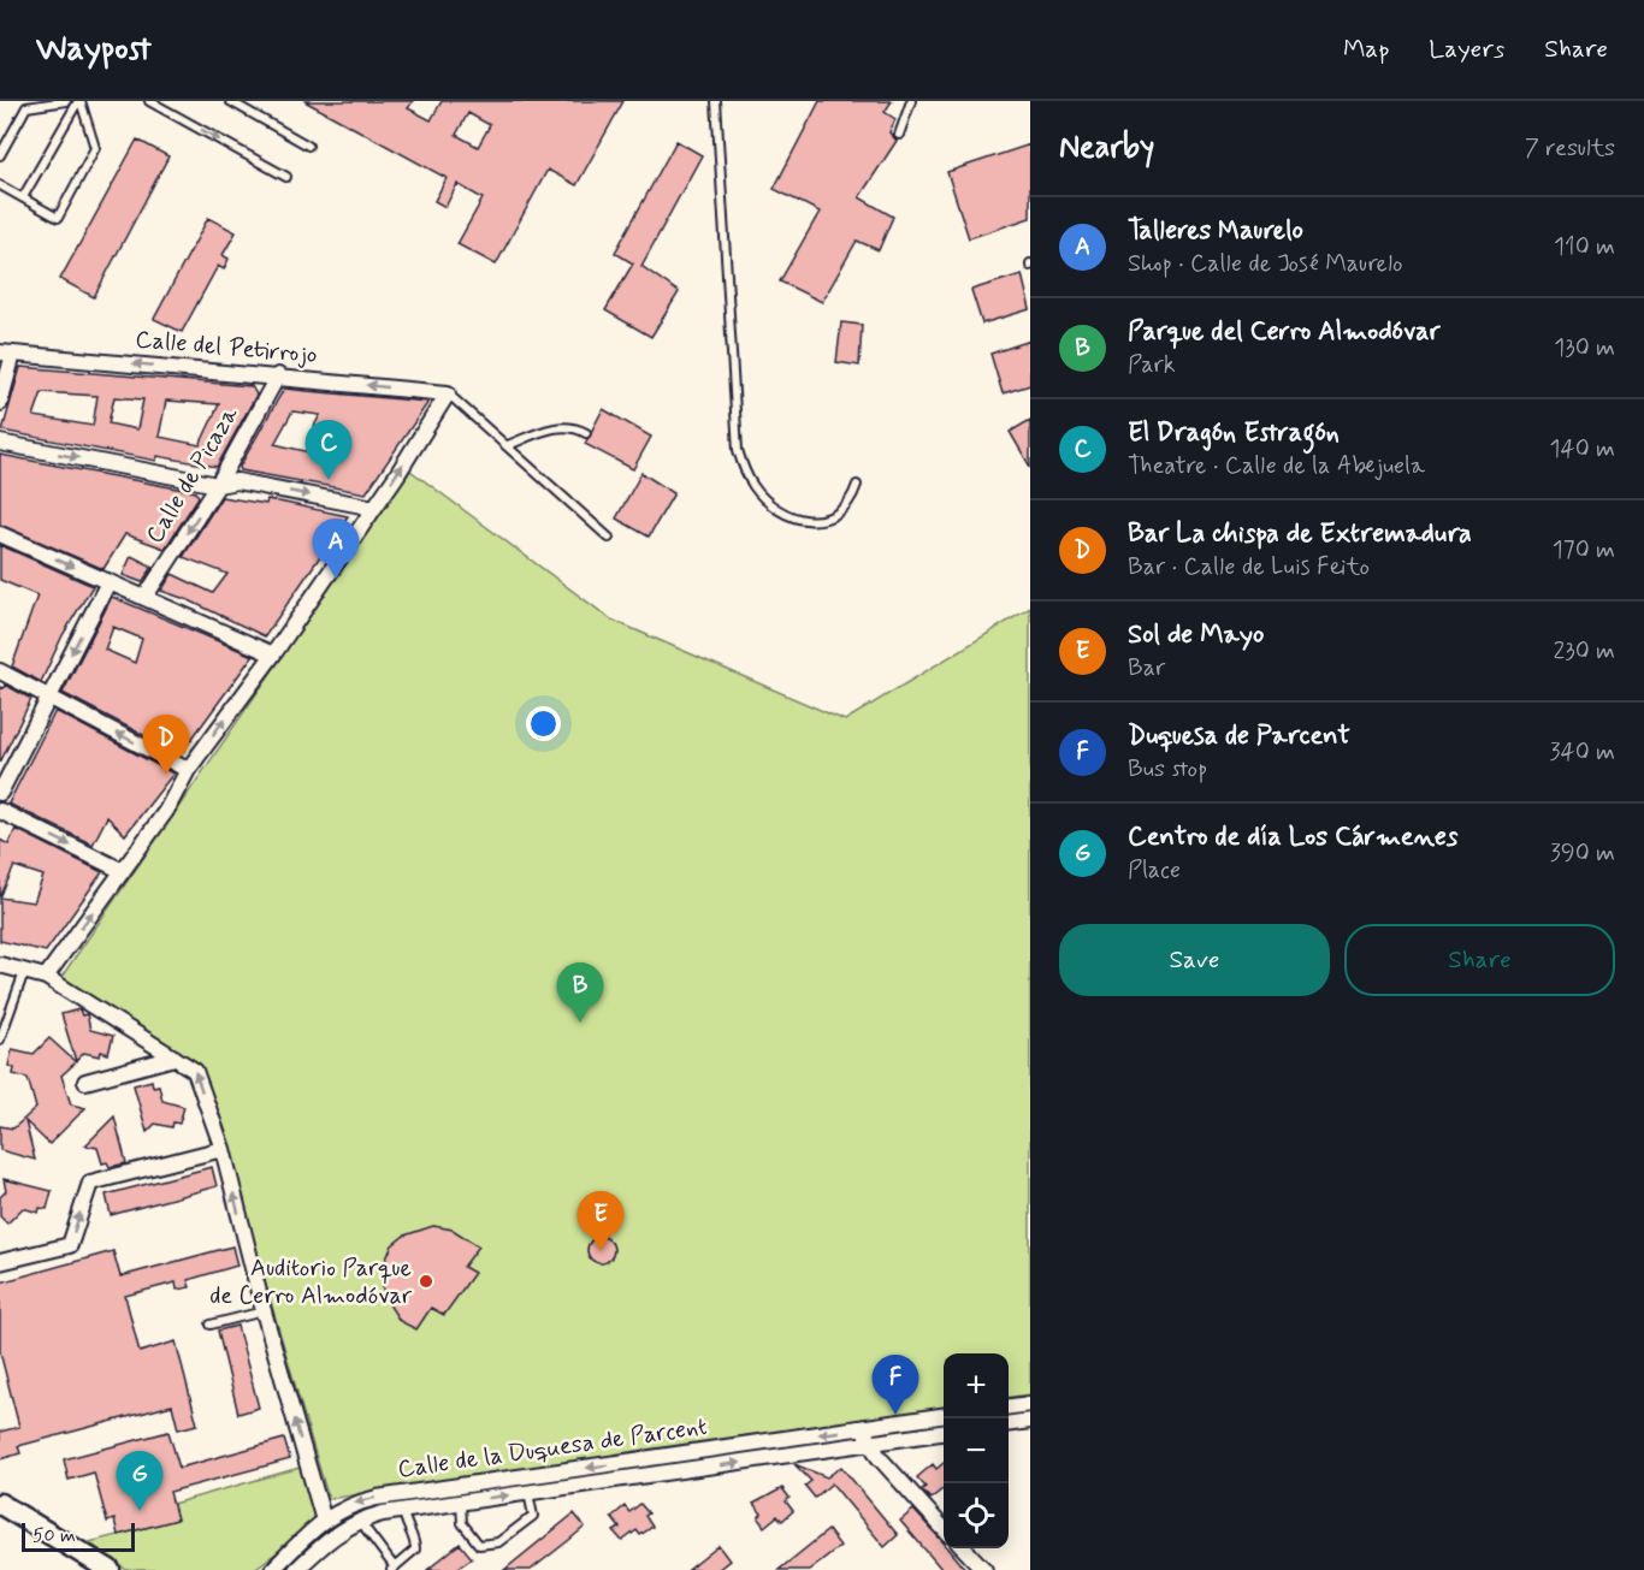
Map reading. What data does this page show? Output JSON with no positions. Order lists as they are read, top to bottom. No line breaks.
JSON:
{"streets":{"street":["Calle del Petirrojo","Calle de Picaza","Calle de la Duquesa de Parcent"]},"crossings":[["Calle del Petirrojo","Calle de Picaza"]],"one_way":["Calle de Picaza"],"places":["Auditorio Parque de Cerro Almodóvar"],"scale_bar":"50 m","page":{"header":"Waypost","nav":["Map","Layers","Share"],"heading":["Nearby","7 results"],"list":[{"mark":"A","name":"Talleres Maurelo","note":"Shop · Calle de José Maurelo","value":"110 m"},{"mark":"B","name":"Parque del Cerro Almodóvar","note":"Park","value":"130 m"},{"mark":"C","name":"El Dragón Estragón","note":"Theatre · Calle de la Abejuela","value":"140 m"},{"mark":"D","name":"Bar La chispa de Extremadura","note":"Bar · Calle de Luis Feito","value":"170 m"},{"mark":"E","name":"Sol de Mayo","note":"Bar","value":"230 m"},{"mark":"F","name":"Duquesa de Parcent","note":"Bus stop","value":"340 m"},{"mark":"G","name":"Centro de día Los Cármenes","note":"Place","value":"390 m"}],"pins":["C","A","D","B","E","F","G"],"buttons":["Save","Share"],"map_buttons":["+","−"],"scale":"50 m"}}
